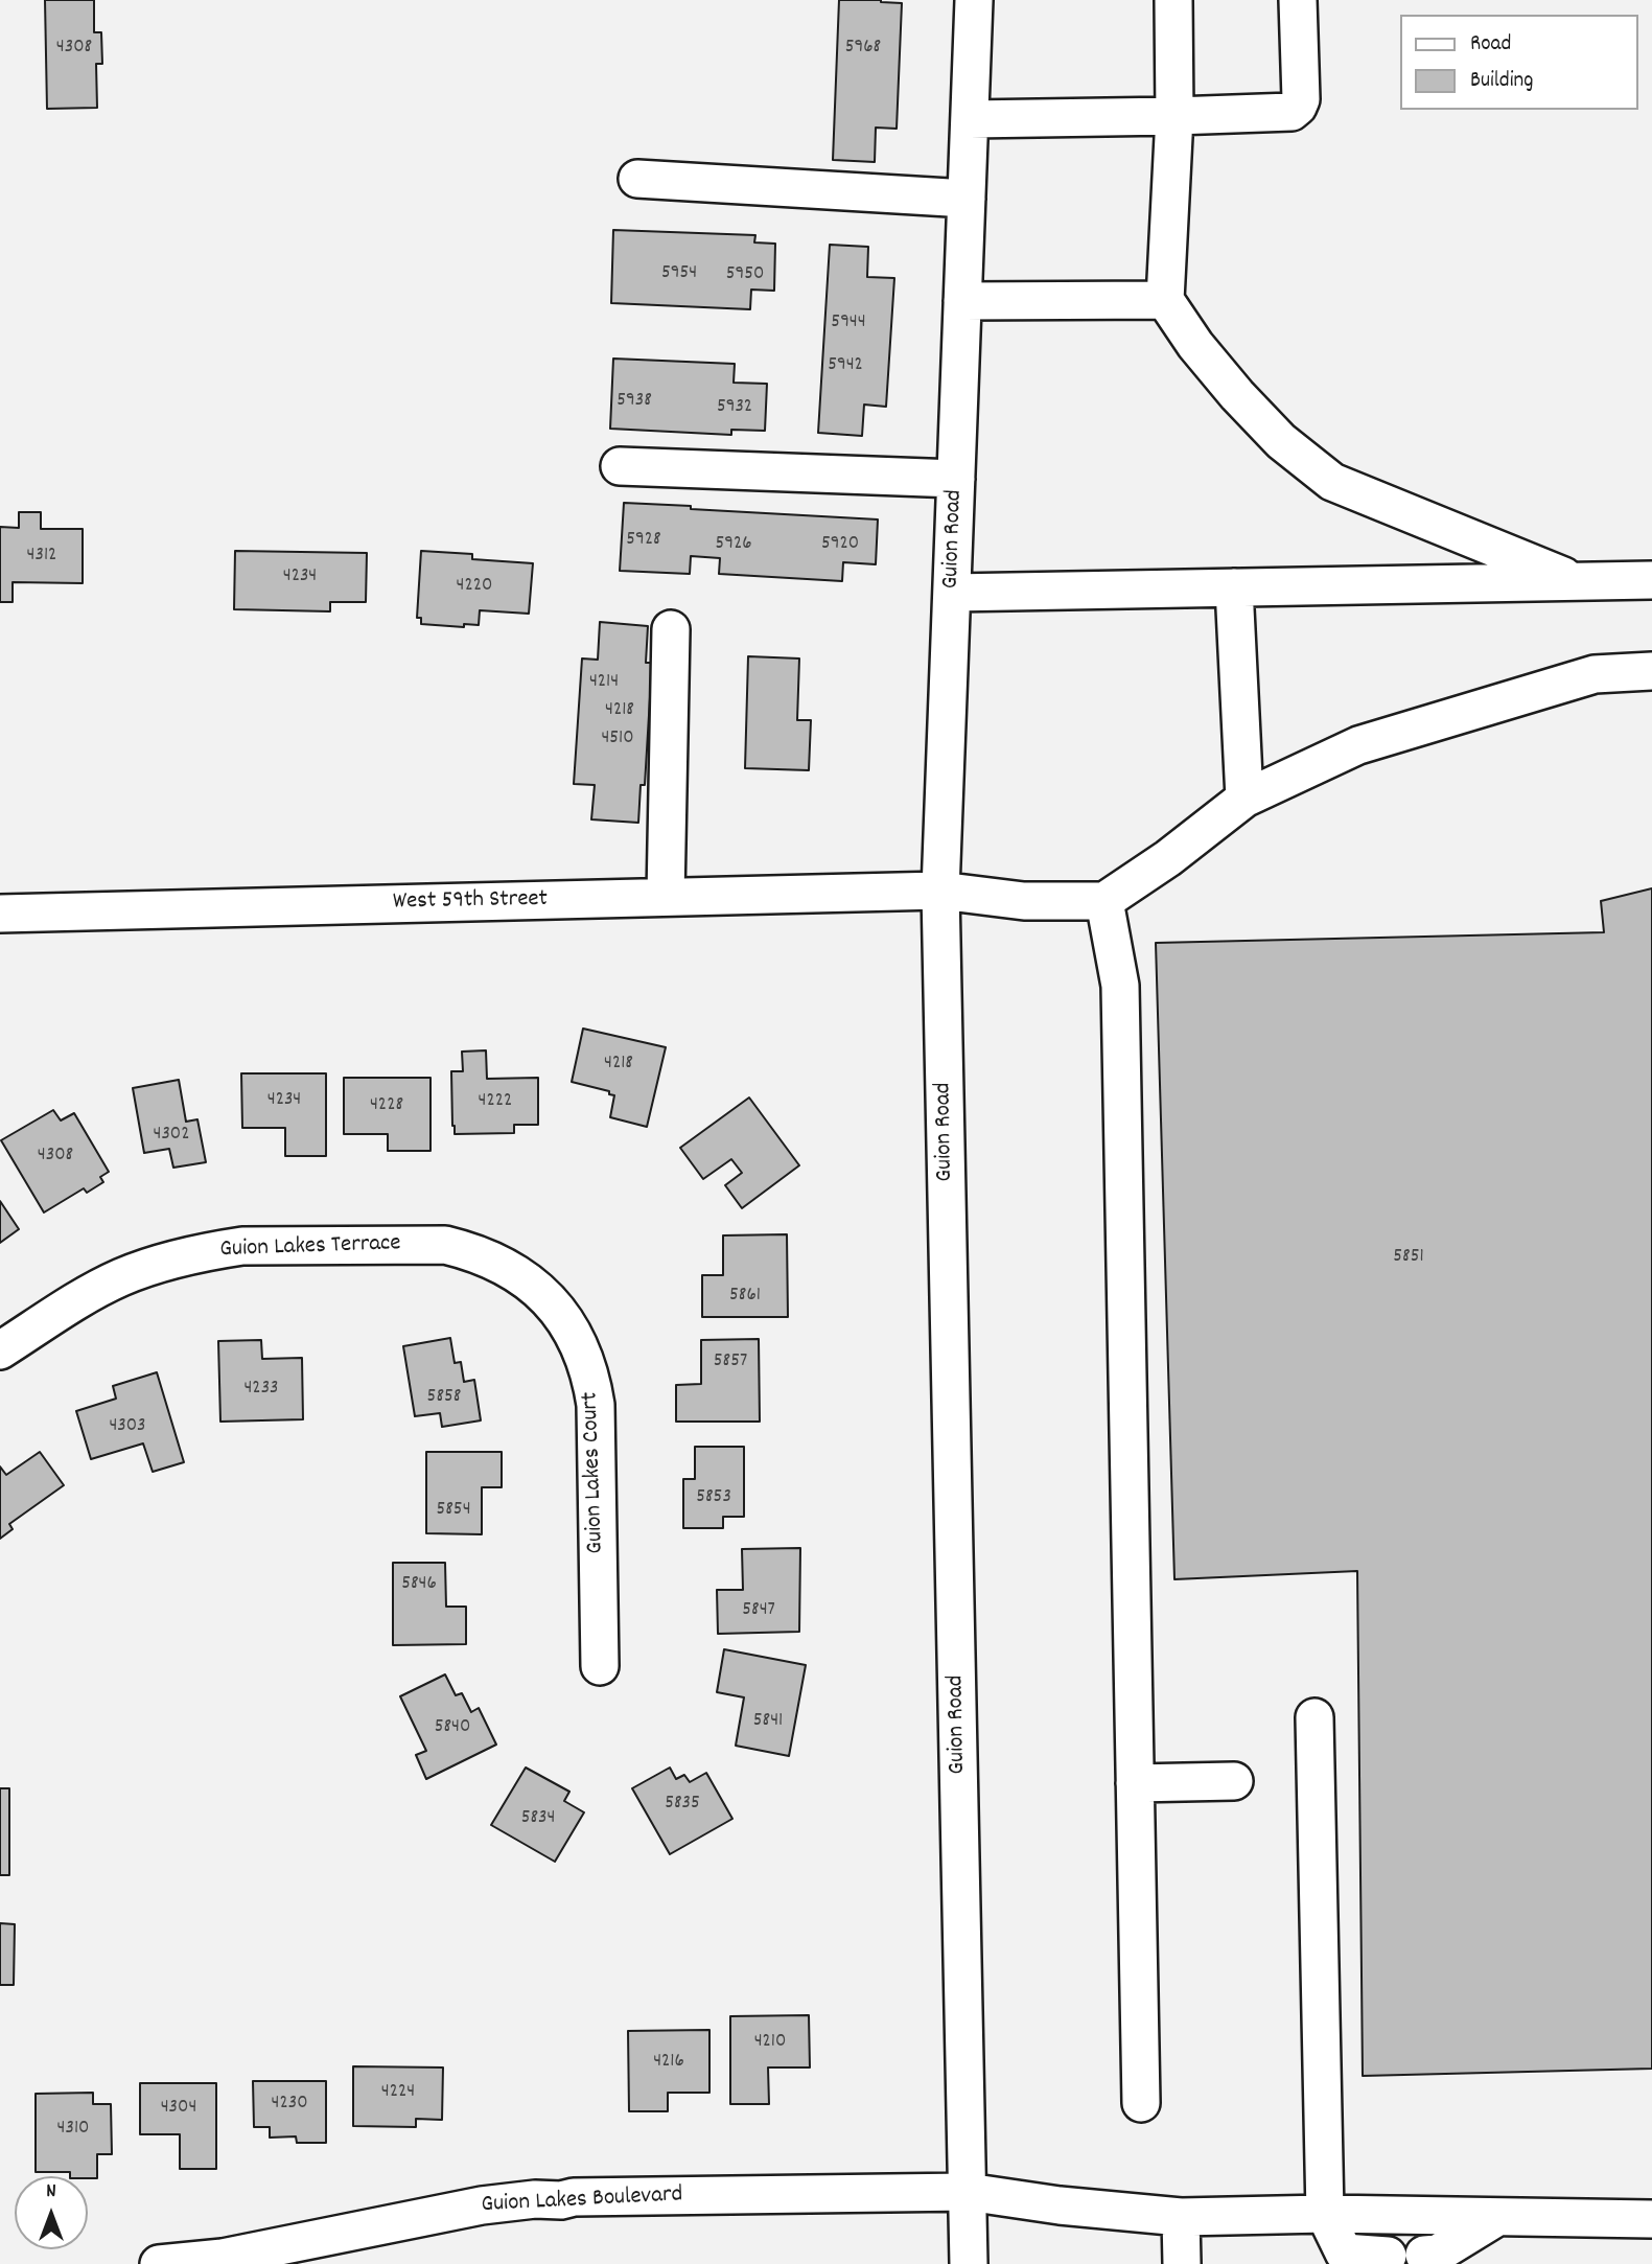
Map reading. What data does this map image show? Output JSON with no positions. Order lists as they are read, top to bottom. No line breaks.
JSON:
{"streets":{"street":["Guion Road","West 59th Street","Guion Lakes Terrace","Guion Lakes Court","Guion Lakes Boulevard"]},"crossings":[["Guion Road","West 59th Street"],["Guion Road","Guion Lakes Boulevard"],["Guion Lakes Terrace","Guion Lakes Court"]],"house_numbers":["4308","5968","5954","5950","5944","5942","5938","5932","5928","5926","5920","4312","4234","4220","4214","4218","4510","4218","4234","4222","4228","4302","4308","5851","5861","5857","4233","5858","4303","5853","5854","5846","5847","5841","5840","5835","5834","4210","4216","4224","4230","4304","4310"],"legend":["Road","Building"],"north":"top"}
